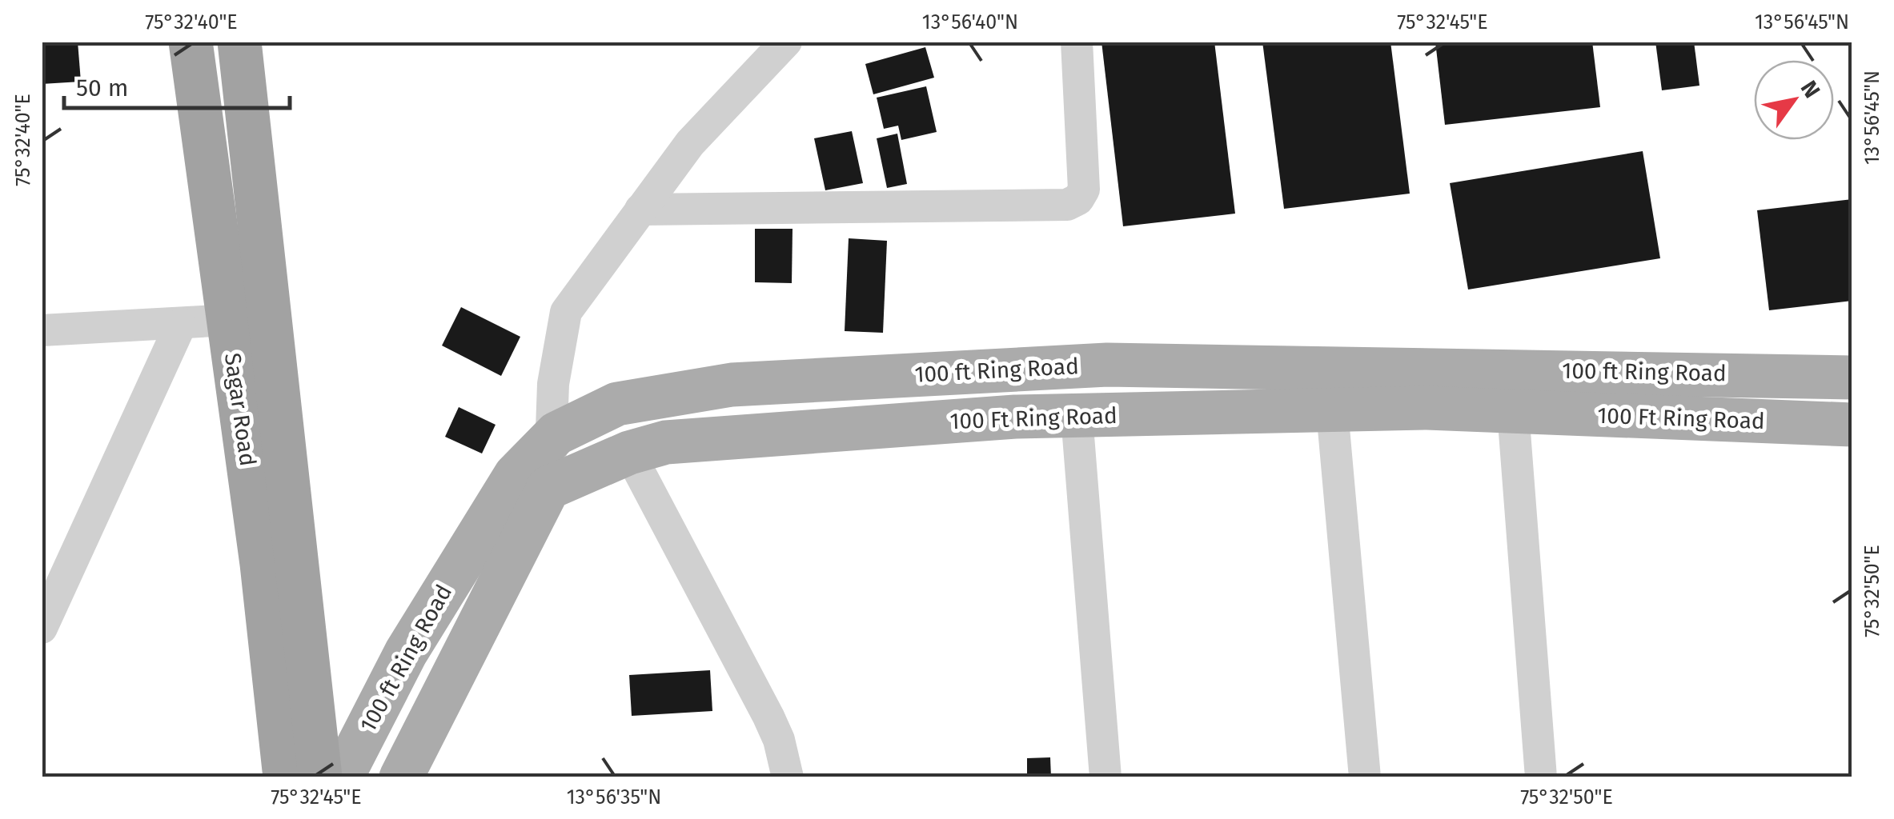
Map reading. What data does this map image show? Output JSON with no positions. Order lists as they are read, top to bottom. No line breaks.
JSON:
{"streets":{"highway":["Sagar Road"],"main road":["100 ft Ring Road","100 Ft Ring Road"]},"scale_bar":"50 m","north":"top right","coordinates":["75°32'40\"E","13°56'40\"N","75°32'45\"E","13°56'45\"N","75°32'50\"E","13°56'35\"N"]}
